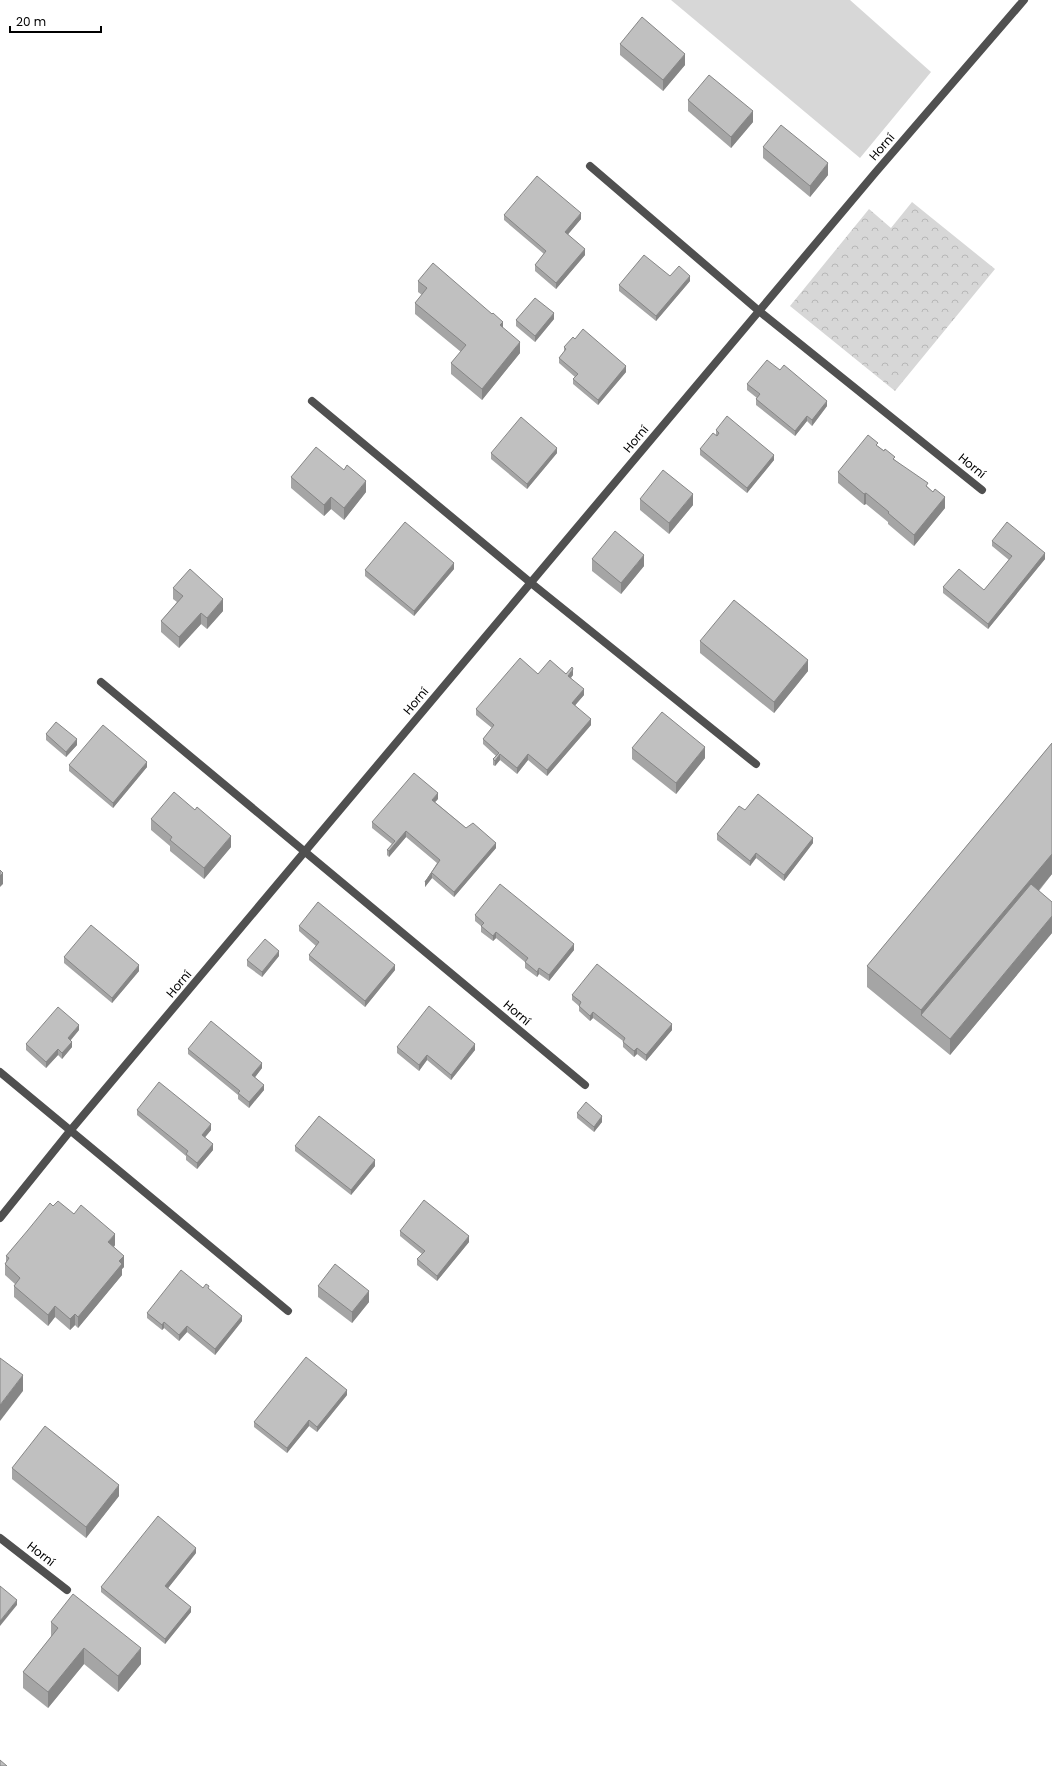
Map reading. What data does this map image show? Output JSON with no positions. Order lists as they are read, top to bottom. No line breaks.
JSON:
{"streets":{"street":["Horní"]},"scale_bar":"20 m"}
